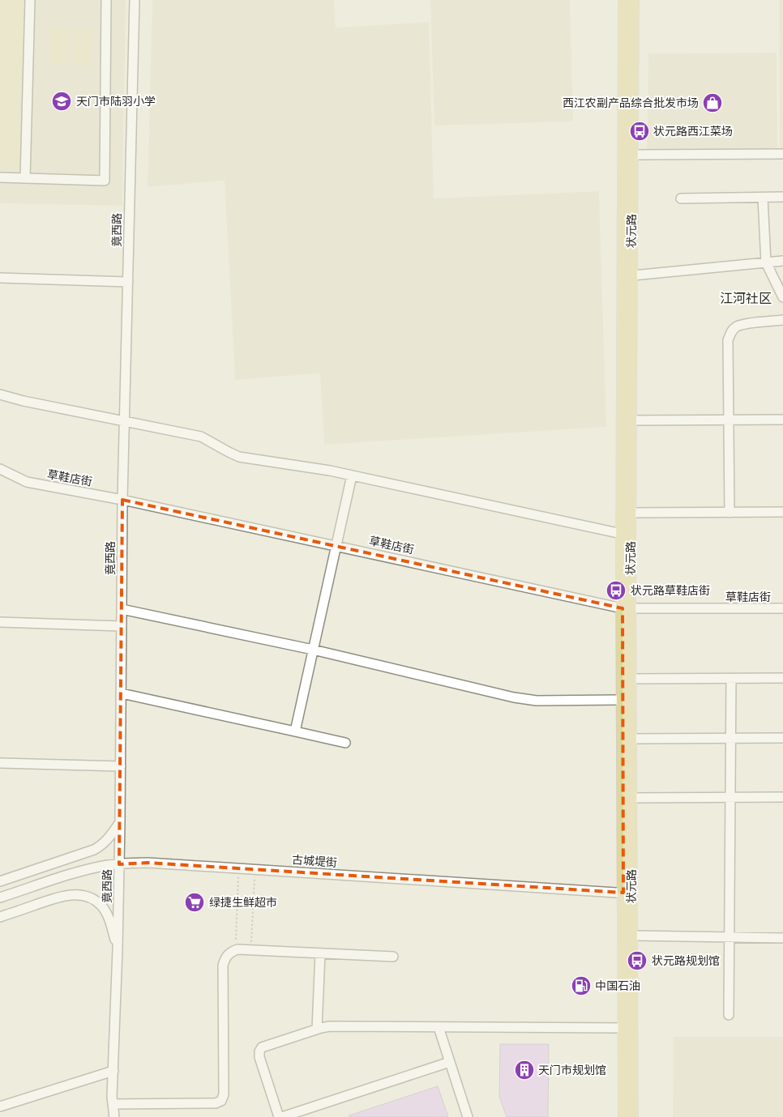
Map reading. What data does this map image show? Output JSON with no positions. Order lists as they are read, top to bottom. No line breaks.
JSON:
{"streets":{"main road":["状元路"],"street":["竟西路","草鞋店街","古城堤街"]},"crossings":[["竟西路","草鞋店街"],["竟西路","古城堤街"],["状元路","草鞋店街"],["状元路","古城堤街"]],"districts":["江河社区"],"places":{"school or university":["天门市陆羽小学"],"shop":["西江农副产品综合批发市场"],"bus stop":["状元路西江菜场","状元路草鞋店街","状元路规划馆"],"supermarket":["绿捷生鲜超市"],"fuel station":["中国石油"],"building":["天门市规划馆"]}}
